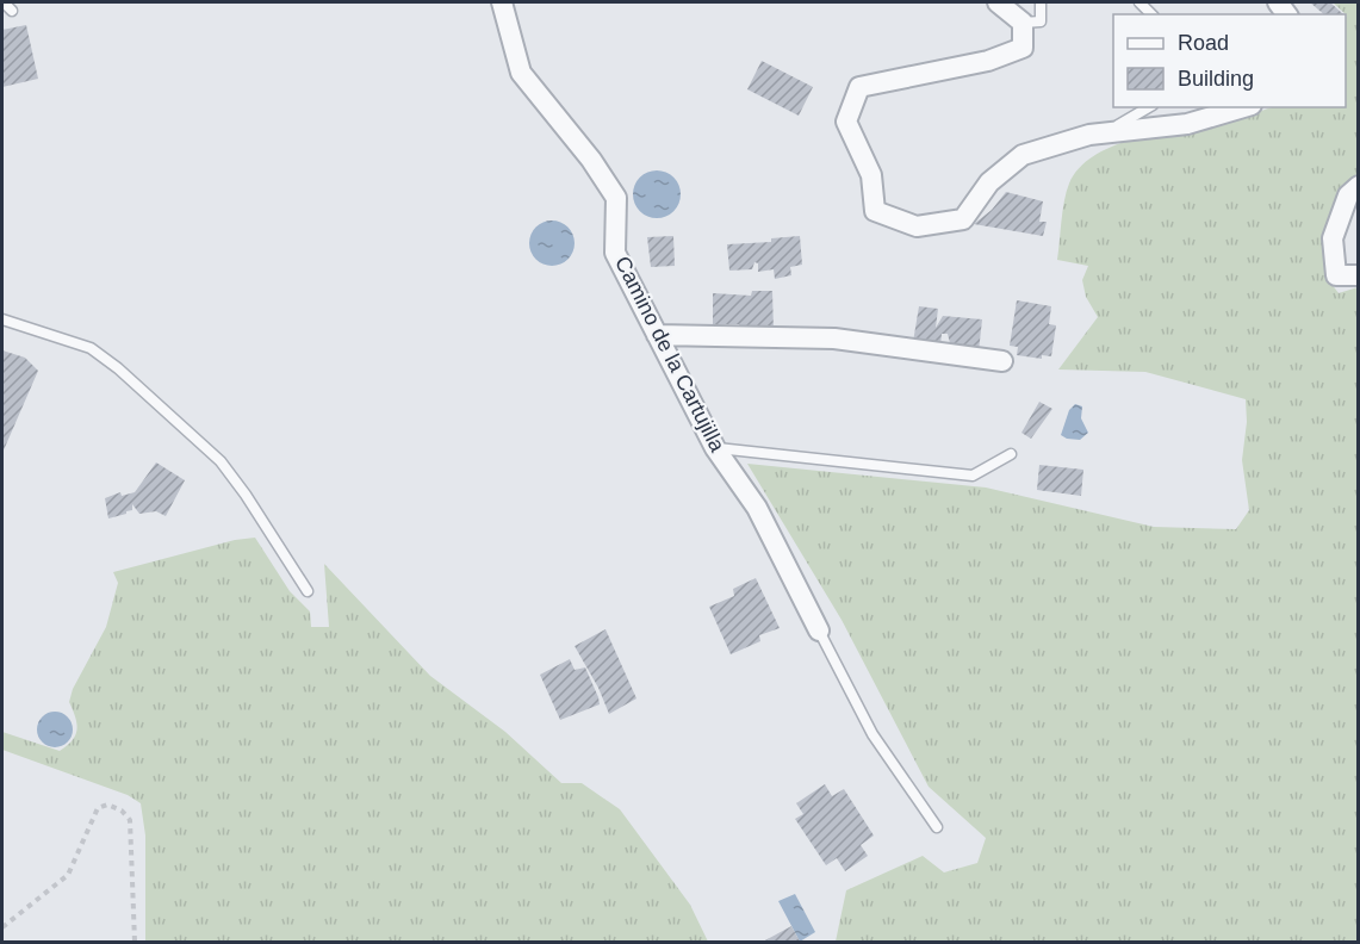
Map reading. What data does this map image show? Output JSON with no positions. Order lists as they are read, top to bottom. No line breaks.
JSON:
{"streets":{"street":["Camino de la Cartujilla"]},"legend":["Road","Building"]}
